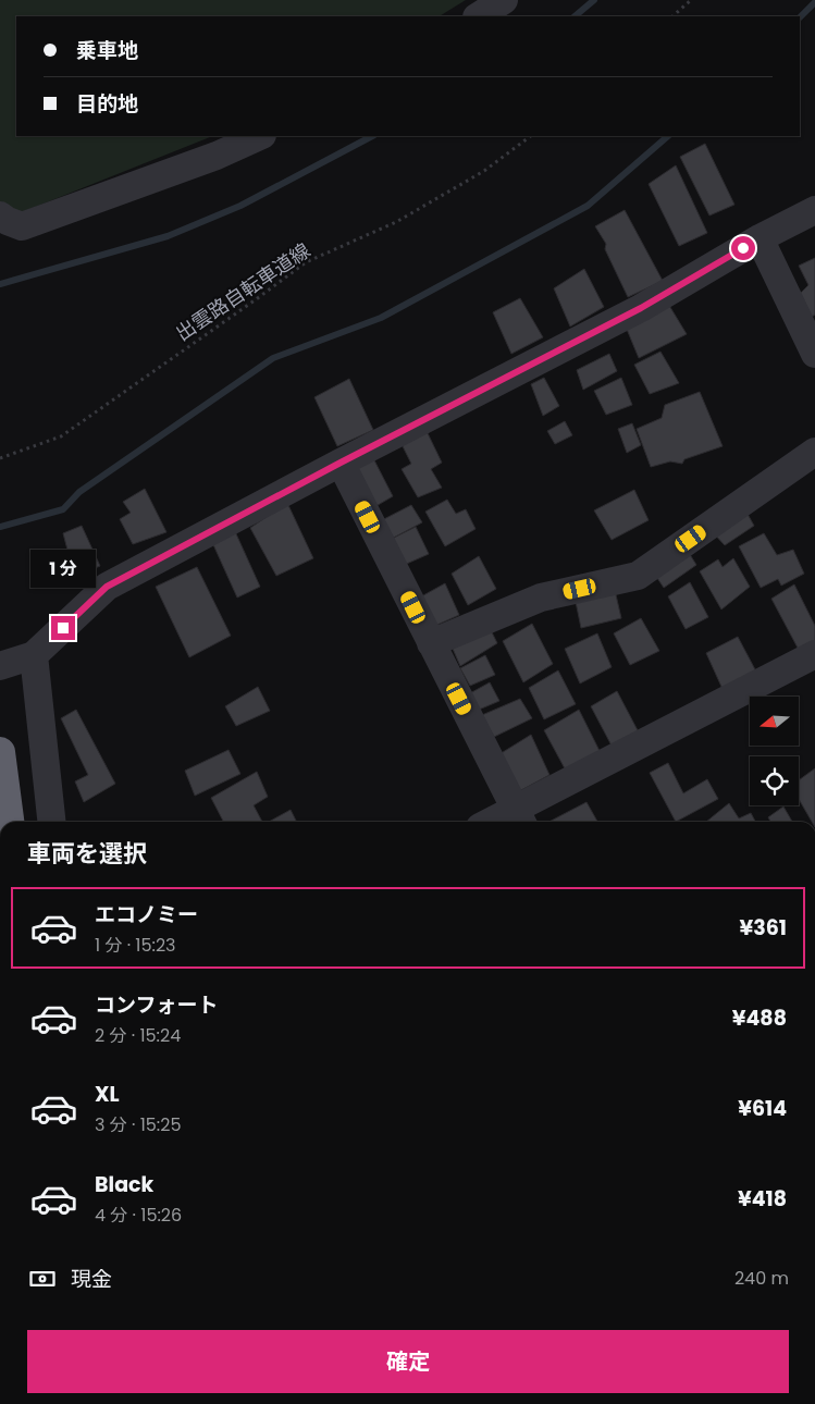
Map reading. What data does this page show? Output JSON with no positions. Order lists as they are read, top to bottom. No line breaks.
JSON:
{"streets":{"path":["出雲路自転車道線"]},"north":"left","page":{"banner":["乗車地","目的地"],"bubble":"1 分","heading":"車両を選択","list":[{"name":"エコノミー","note":"1 分 · 15:23","value":"¥361"},{"name":"コンフォート","note":"2 分 · 15:24","value":"¥488"},{"name":"XL","note":"3 分 · 15:25","value":"¥614"},{"name":"Black","note":"4 分 · 15:26","value":"¥418"}],"pay":["現金","240 m"],"buttons":"確定"}}
